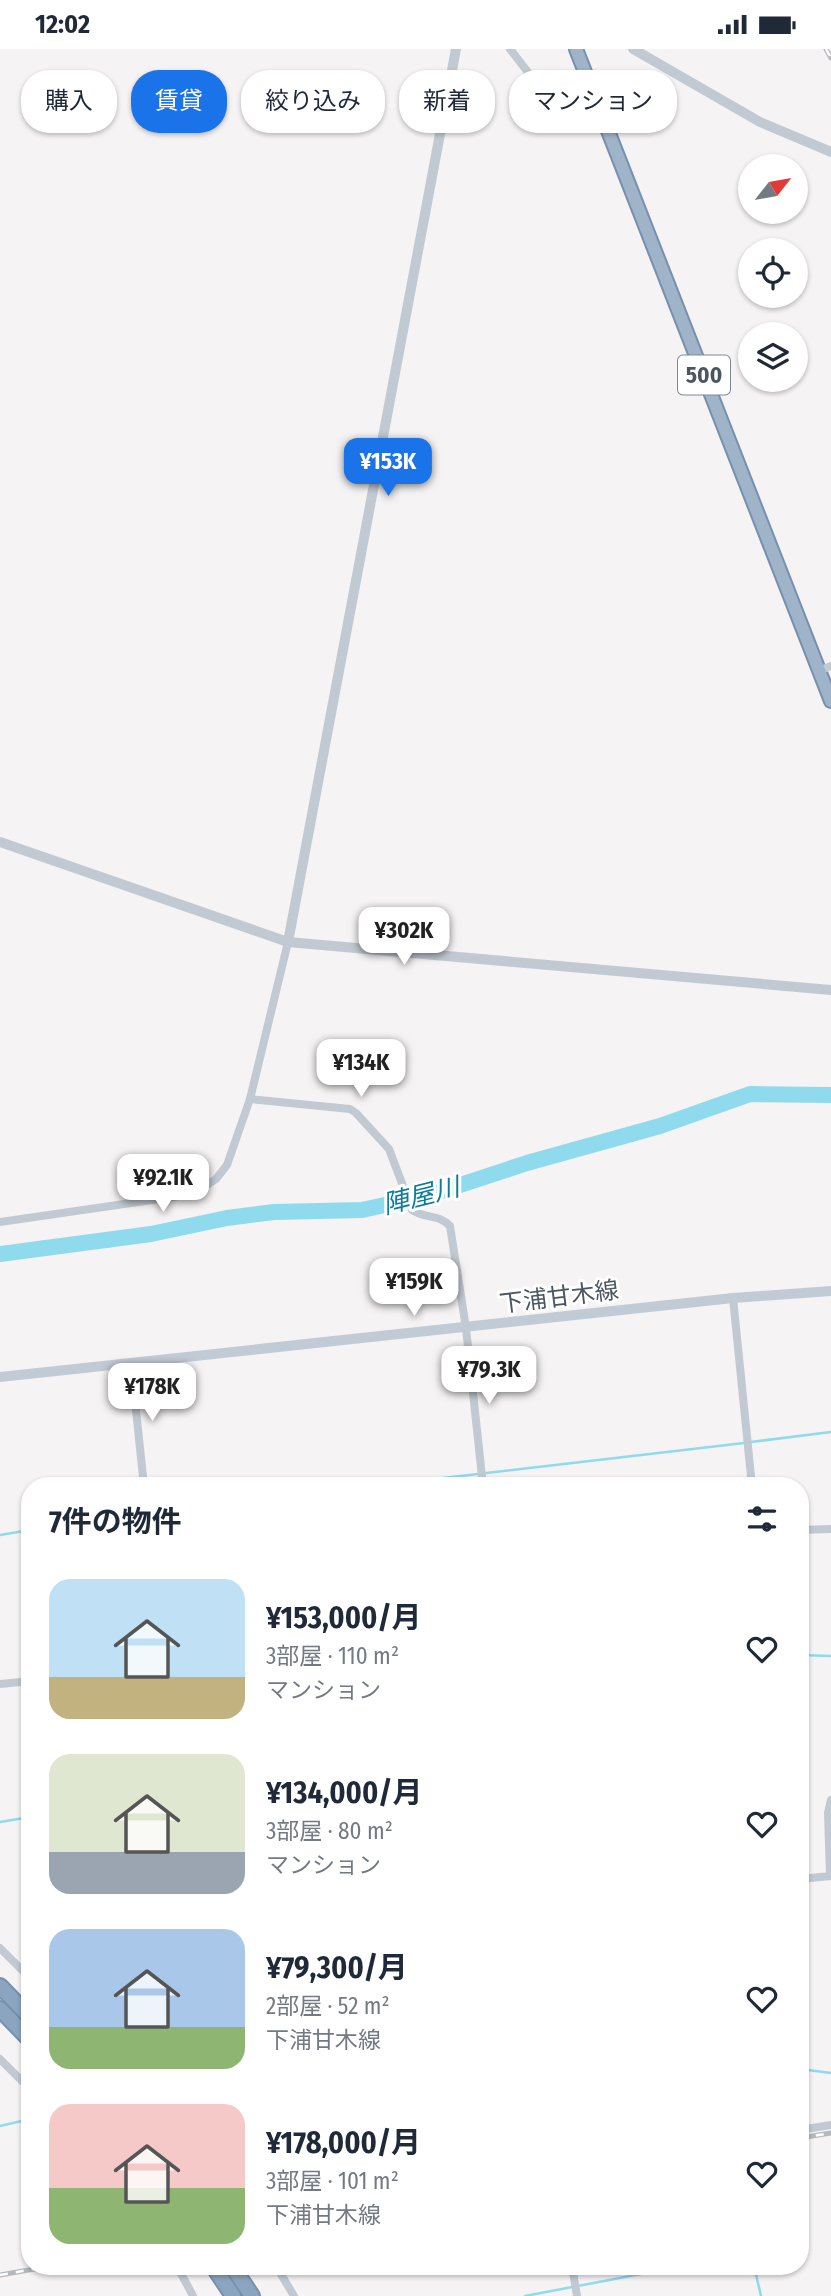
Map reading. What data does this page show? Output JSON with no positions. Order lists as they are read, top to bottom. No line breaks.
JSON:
{"streets":{"highway":["500"],"main road":["下浦甘木線"]},"water":["陣屋川"],"north":"top right","page":{"status":"12:02","chip":["購入","賃貸","絞り込み","新着","マンション"],"price":["¥153K","¥302K","¥134K","¥92.1K","¥159K","¥79.3K","¥178K"],"heading":"7件の物件","list":[{"name":"¥153,000/月","note":"3部屋 · 110 m² · マンション"},{"name":"¥134,000/月","note":"3部屋 · 80 m² · マンション"},{"name":"¥79,300/月","note":"2部屋 · 52 m² · 下浦甘木線"},{"name":"¥178,000/月","note":"3部屋 · 101 m² · 下浦甘木線"}]}}
